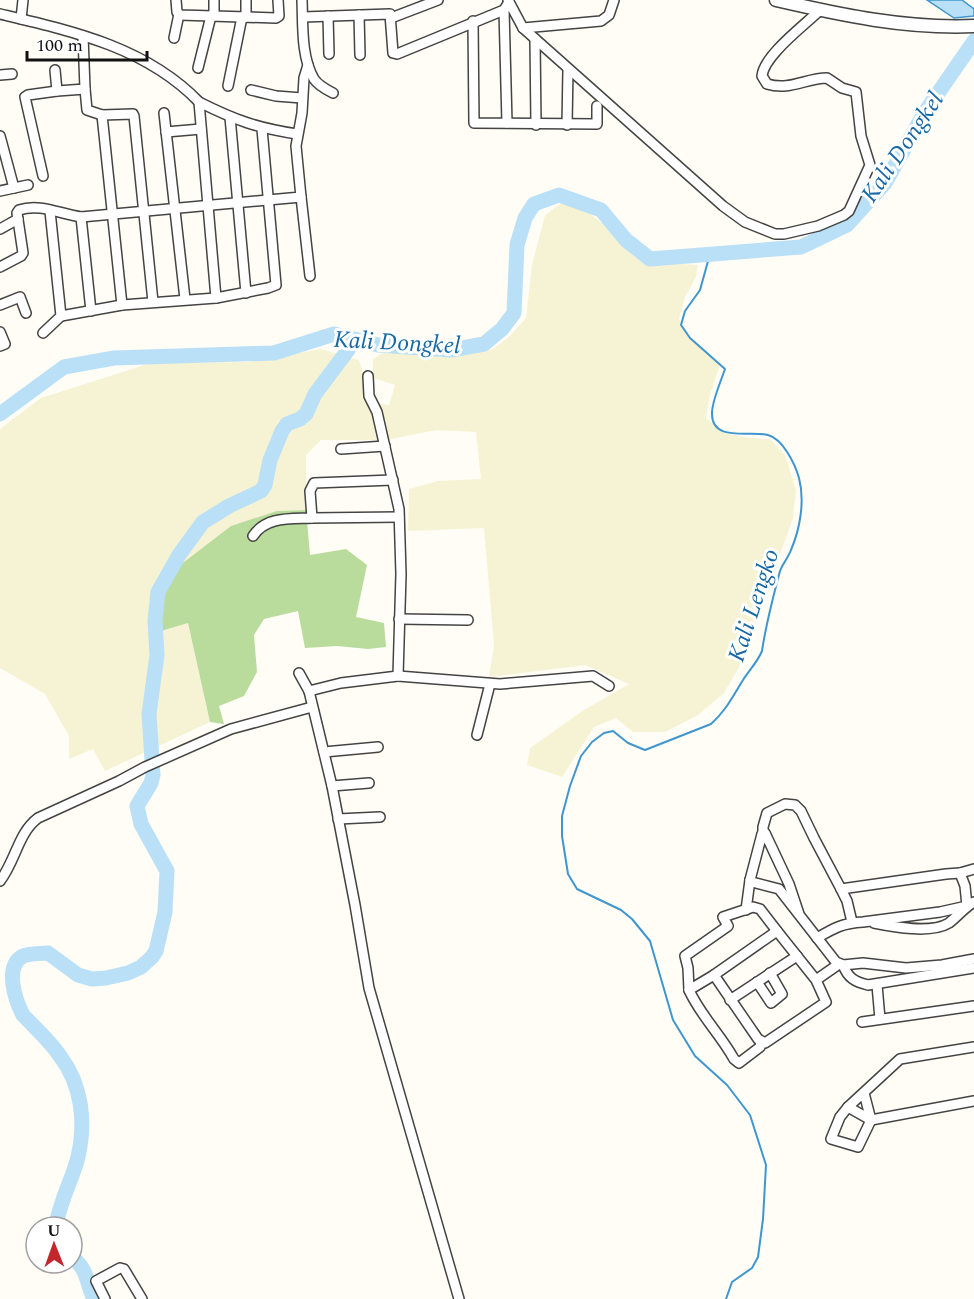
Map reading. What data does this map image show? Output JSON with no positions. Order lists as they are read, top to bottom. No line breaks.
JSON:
{"water":["Kali Dongkel","Kali Lengko"],"scale_bar":"100 m","north":"top"}
